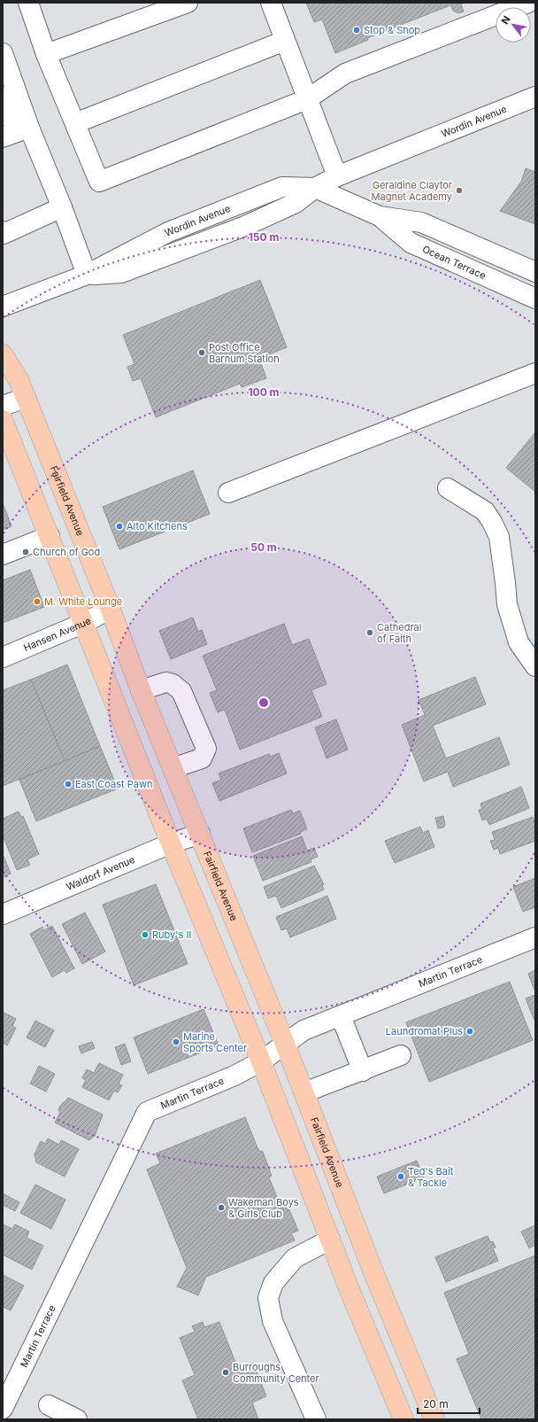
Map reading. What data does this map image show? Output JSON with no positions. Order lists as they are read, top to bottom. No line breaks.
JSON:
{"streets":{"main road":["Fairfield Avenue"],"street":["Wordin Avenue","Ocean Terrace","Hansen Avenue","Waldorf Avenue","Martin Terrace"]},"crossings":[["Wordin Avenue","Ocean Terrace"],["Fairfield Avenue","Hansen Avenue"],["Fairfield Avenue","Waldorf Avenue"],["Fairfield Avenue","Martin Terrace"]],"places":["Stop & Shop","Geraldine Claytor Magnet Academy","Post Office Barnum Station","Alto Kitchens","Church of God","M. White Lounge","Cathedral of Faith","East Coast Pawn","Ruby's II","Laundromat Plus","Marine Sports Center","Ted's Bait & Tackle","Wakeman Boys & Girls Club","Burroughs Community Center"],"scale_bar":"20 m","north":"top left","rings":["150 m","100 m","50 m"]}
